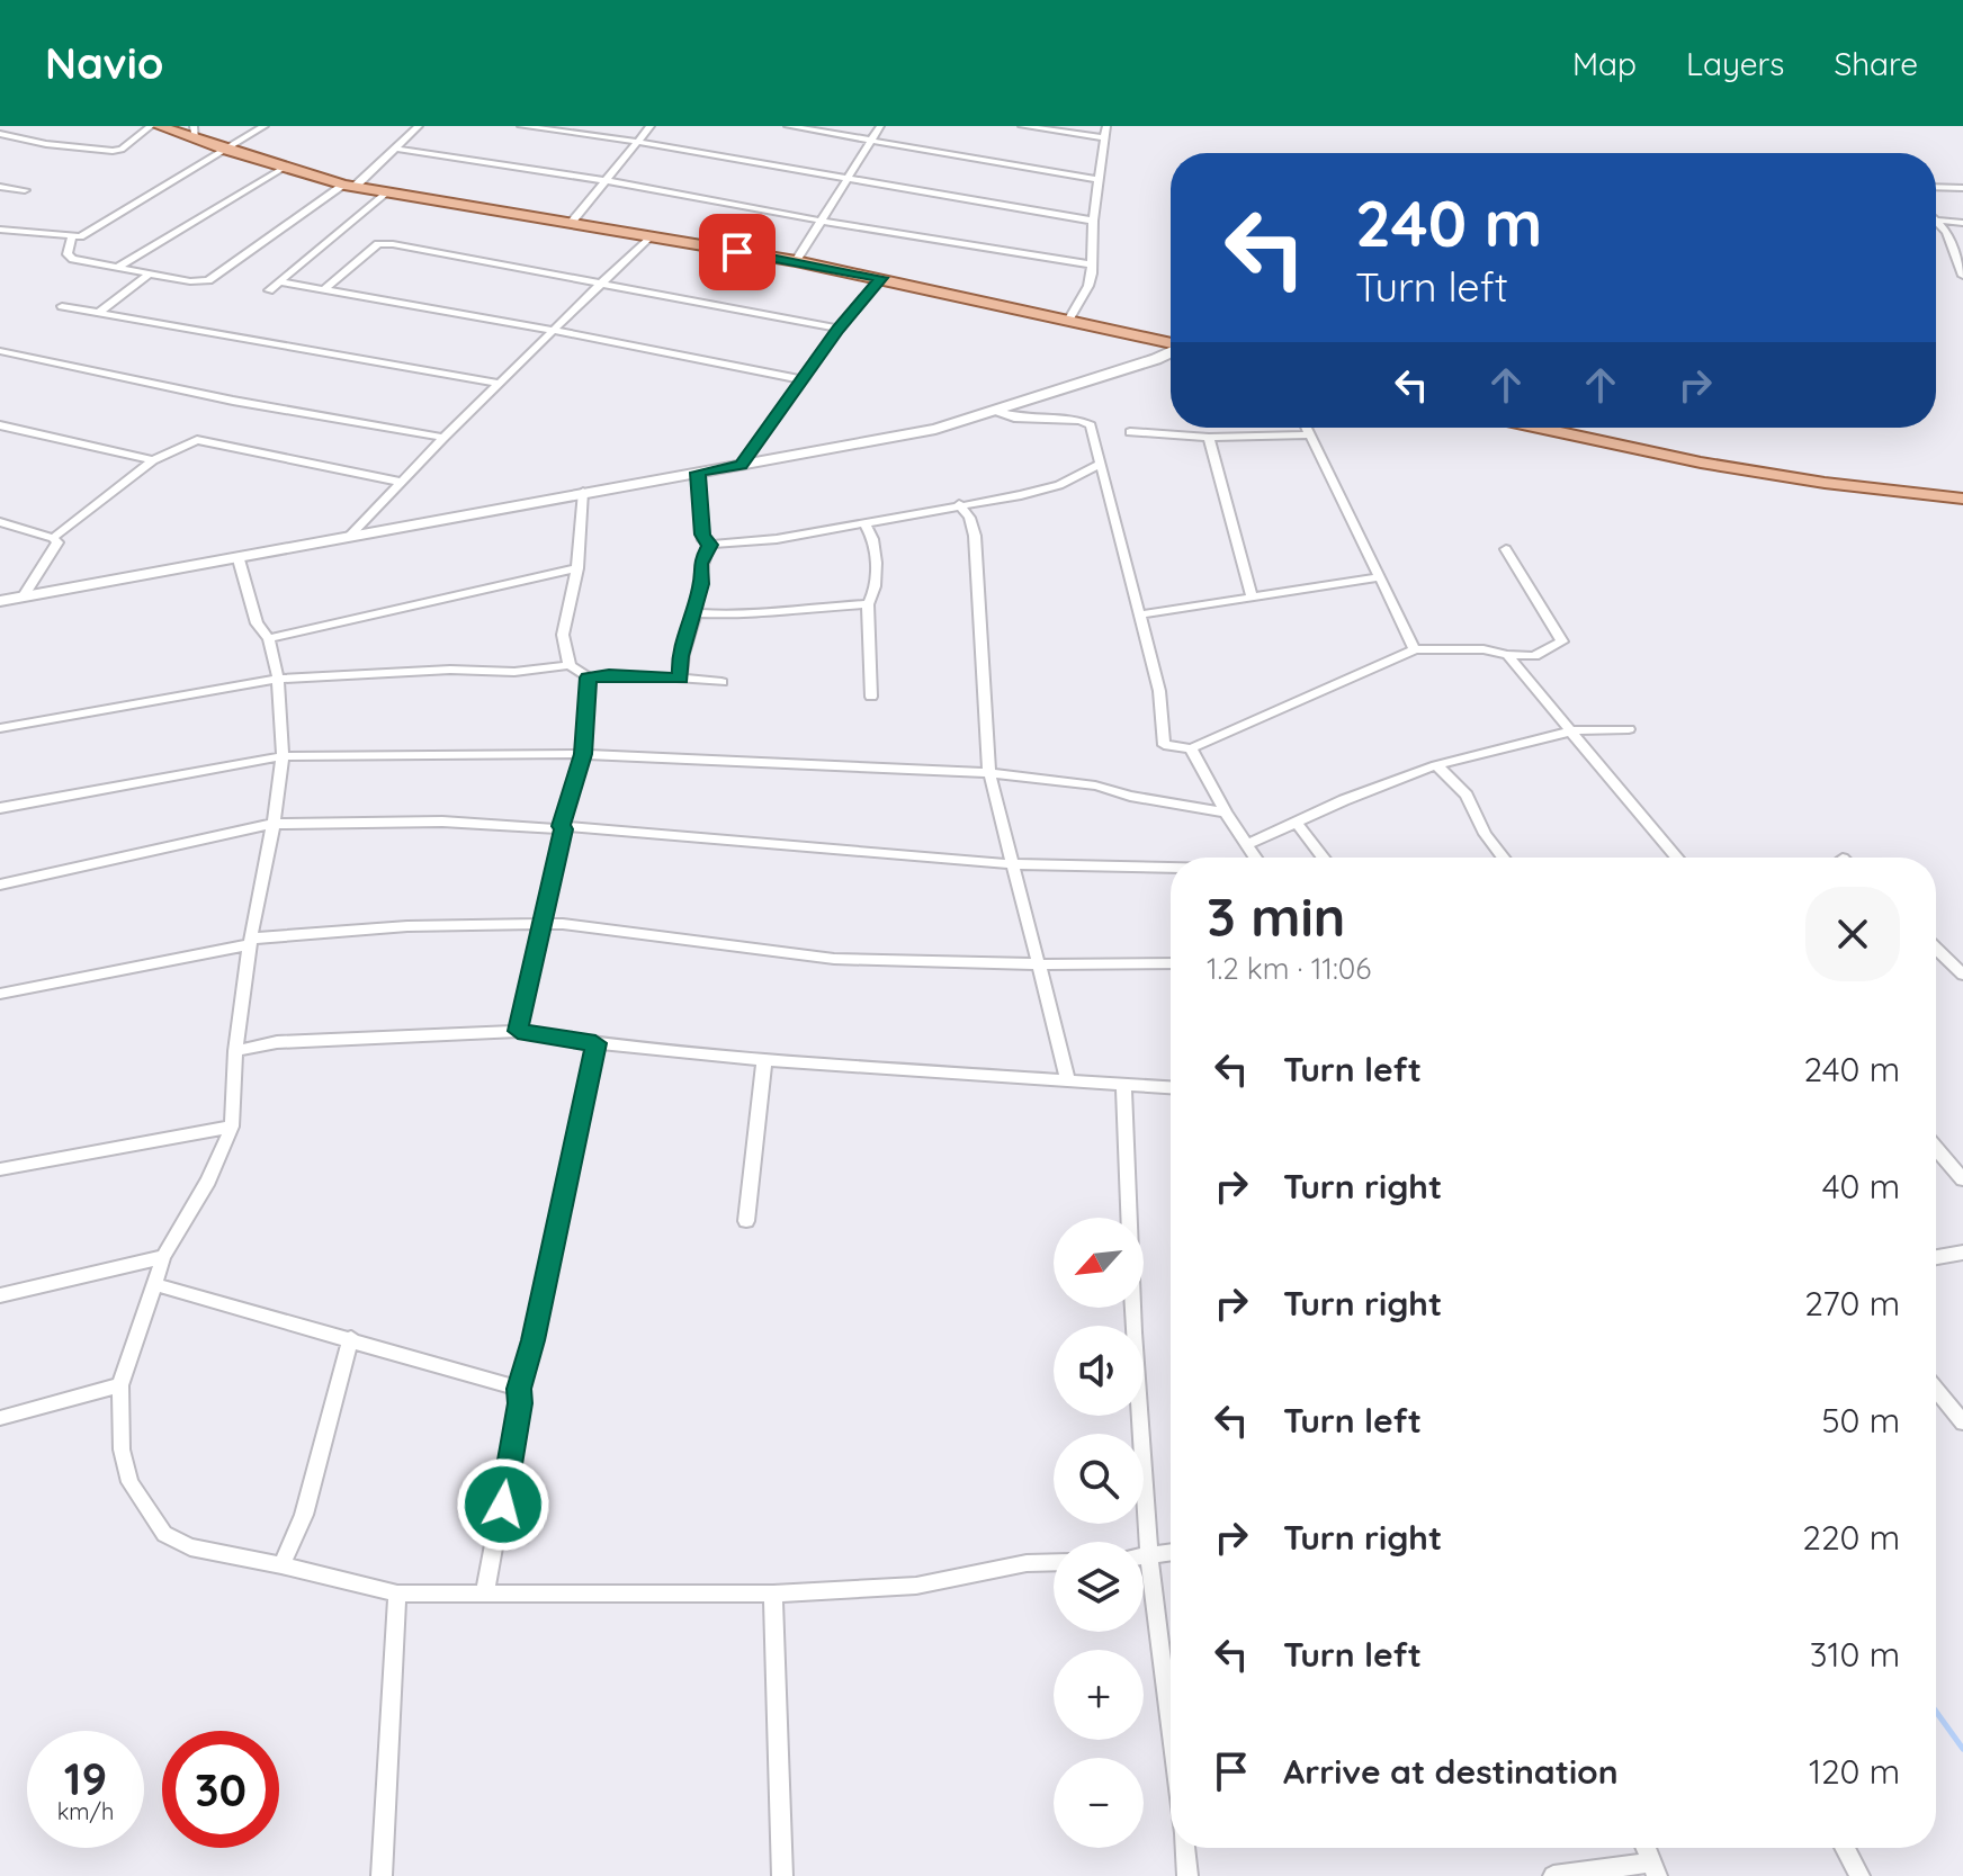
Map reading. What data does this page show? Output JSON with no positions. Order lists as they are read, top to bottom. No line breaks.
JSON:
{"north":"bottom left","page":{"header":"Navio","nav":["Map","Layers","Share"],"turn":["240 m","Turn left"],"heading":["3 min","1.2 km · 11:06"],"list":[{"name":"Turn left","value":"240 m"},{"name":"Turn right","value":"40 m"},{"name":"Turn right","value":"270 m"},{"name":"Turn left","value":"50 m"},{"name":"Turn right","value":"220 m"},{"name":"Turn left","value":"310 m"},{"name":"Arrive at destination","value":"120 m"}],"map_buttons":["+","−"],"speed":"19 km/h","limit":"30"}}
